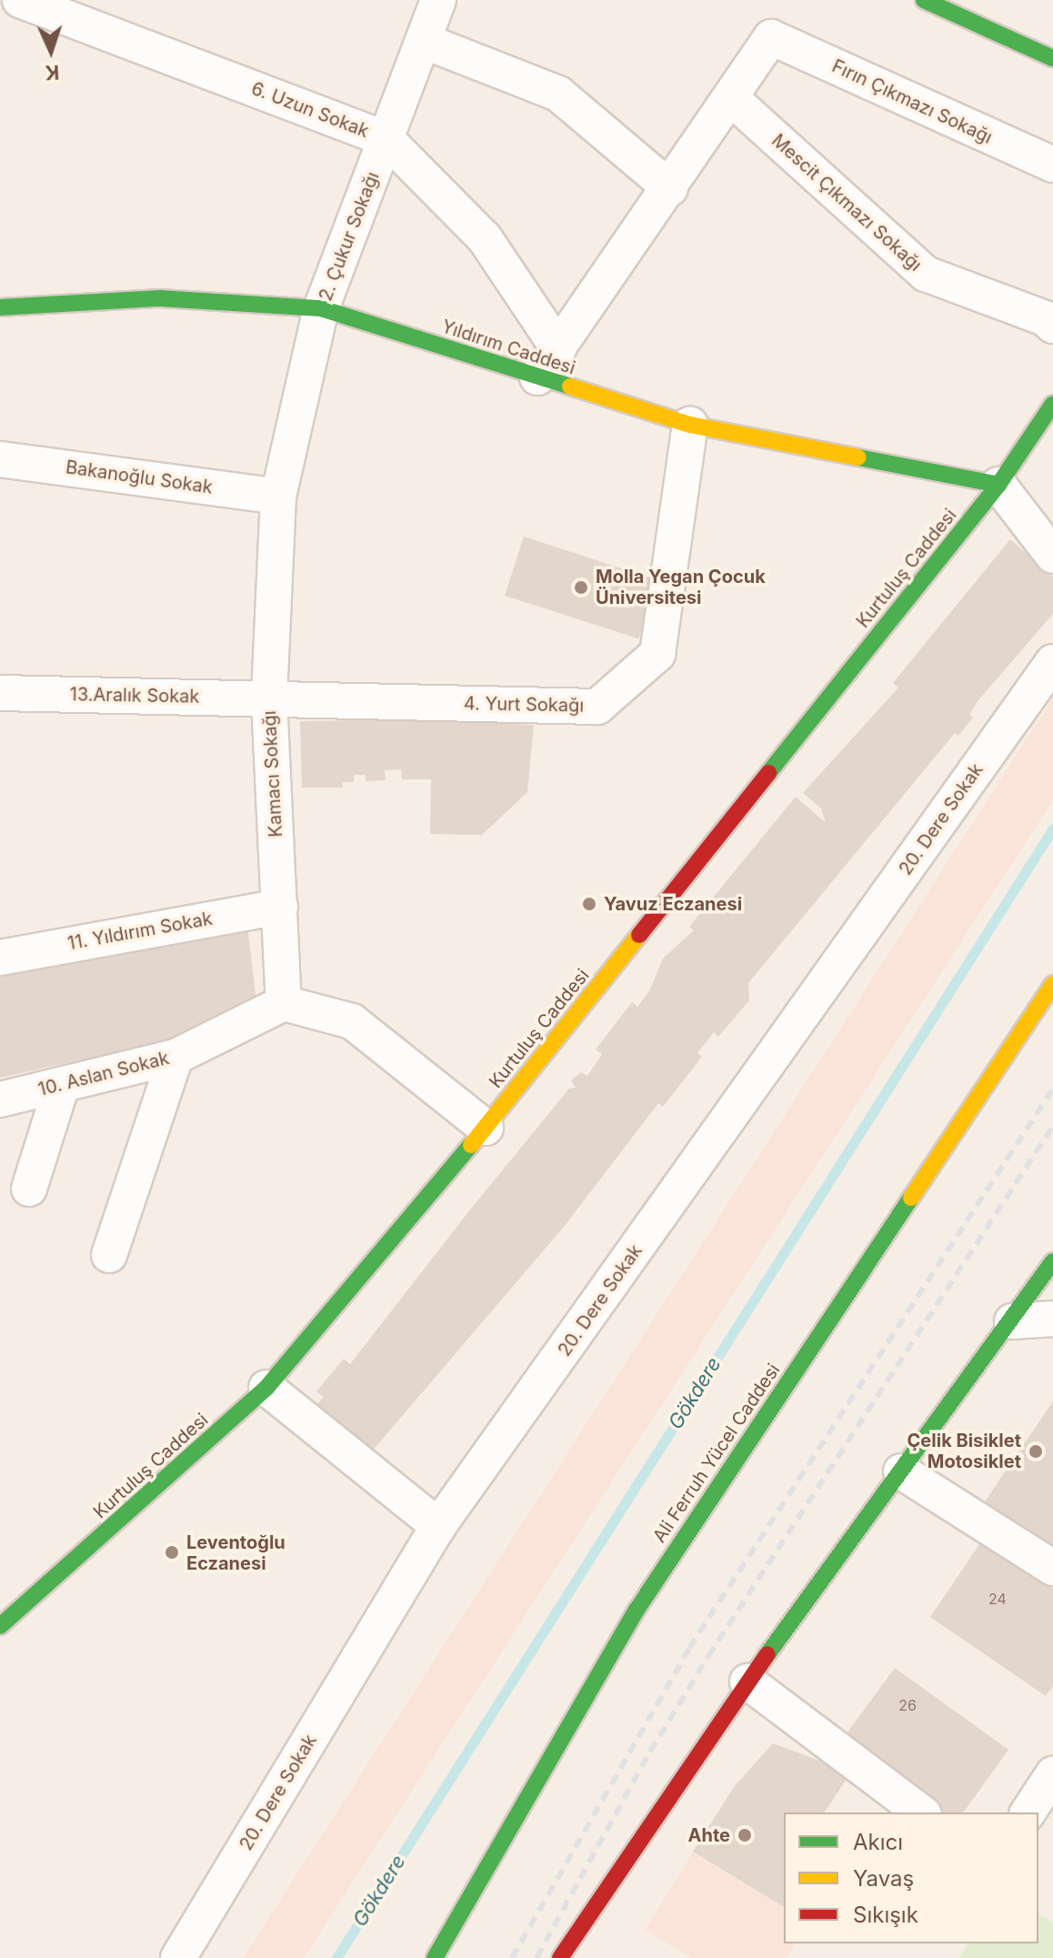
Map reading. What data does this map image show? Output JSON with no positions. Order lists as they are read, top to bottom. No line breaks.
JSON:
{"streets":{"main road":["Yıldırım Caddesi","Kurtuluş Caddesi","Ali Ferruh Yücel Caddesi"],"street":["Fırın Çıkmazı Sokağı","6. Uzun Sokak","Mescit Çıkmazı Sokağı","2. Çukur Sokağı","Bakanoğlu Sokak","13.Aralık Sokak","4. Yurt Sokağı","Kamacı Sokağı","20. Dere Sokak","11. Yıldırım Sokak","10. Aslan Sokak"]},"crossings":[["Fırın Çıkmazı Sokağı","Mescit Çıkmazı Sokağı"],["6. Uzun Sokak","2. Çukur Sokağı"],["2. Çukur Sokağı","Yıldırım Caddesi"],["2. Çukur Sokağı","Kamacı Sokağı"],["Yıldırım Caddesi","Kurtuluş Caddesi"],["Yıldırım Caddesi","4. Yurt Sokağı"],["Yıldırım Caddesi","Kamacı Sokağı"],["Bakanoğlu Sokak","Kamacı Sokağı"],["13.Aralık Sokak","4. Yurt Sokağı"],["13.Aralık Sokak","Kamacı Sokağı"],["4. Yurt Sokağı","Kamacı Sokağı"],["Kamacı Sokağı","11. Yıldırım Sokak"],["Kamacı Sokağı","10. Aslan Sokak"]],"water":["Gökdere"],"places":["Molla Yegan Çocuk Üniversitesi","Yavuz Eczanesi","Çelik Bisiklet Motosiklet","Leventoğlu Eczanesi","Ahte"],"house_numbers":["24","26"],"legend":["Akıcı","Yavaş","Sıkışık"],"north":"bottom"}
